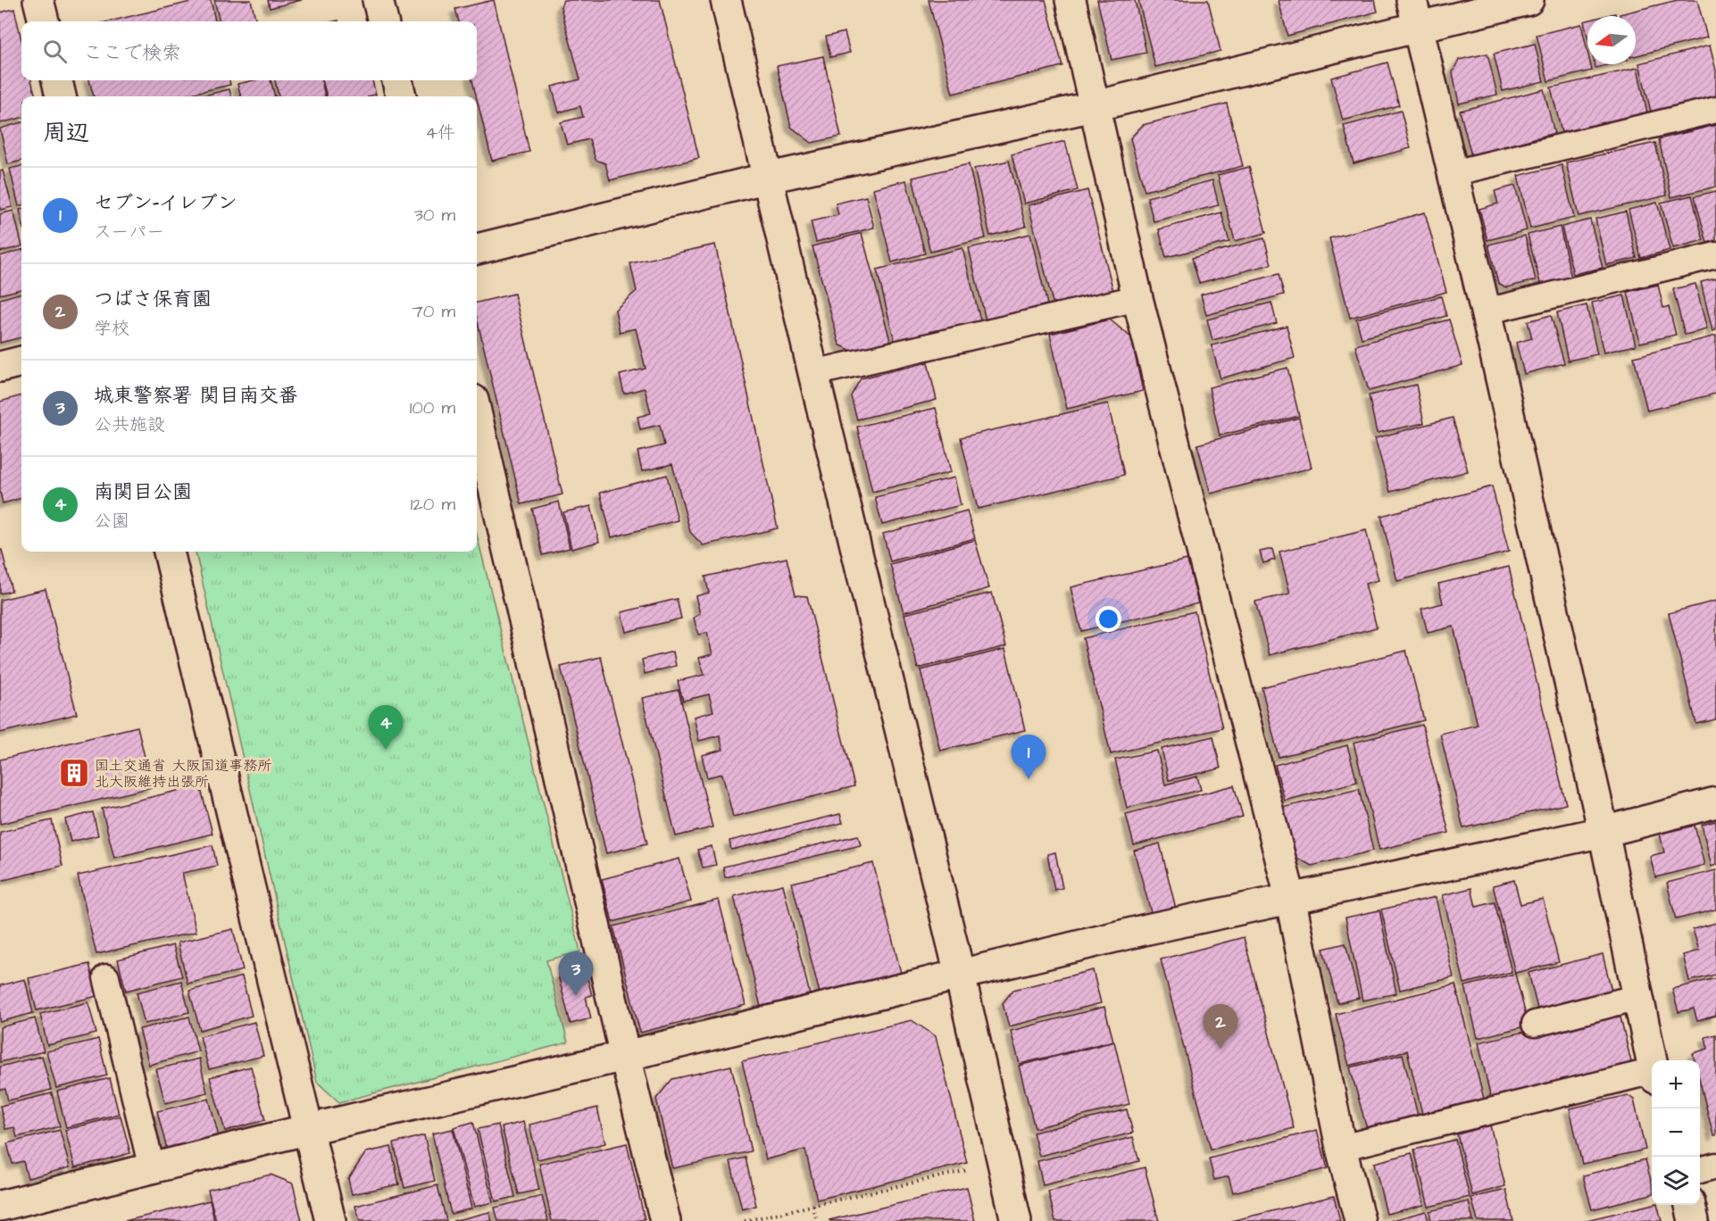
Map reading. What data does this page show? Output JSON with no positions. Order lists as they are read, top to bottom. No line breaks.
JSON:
{"places":{"building":["国土交通省 大阪国道事務所 北大阪維持出張所"]},"north":"left","page":{"search":"ここで検索","heading":["周辺","4件"],"list":[{"mark":"1","name":"セブン-イレブン","note":"スーパー","value":"30 m"},{"mark":"2","name":"つばさ保育園","note":"学校","value":"70 m"},{"mark":"3","name":"城東警察署 関目南交番","note":"公共施設","value":"100 m"},{"mark":"4","name":"南関目公園","note":"公園","value":"120 m"}],"pins":["4","1","3","2"],"map_buttons":["+","−"]}}
